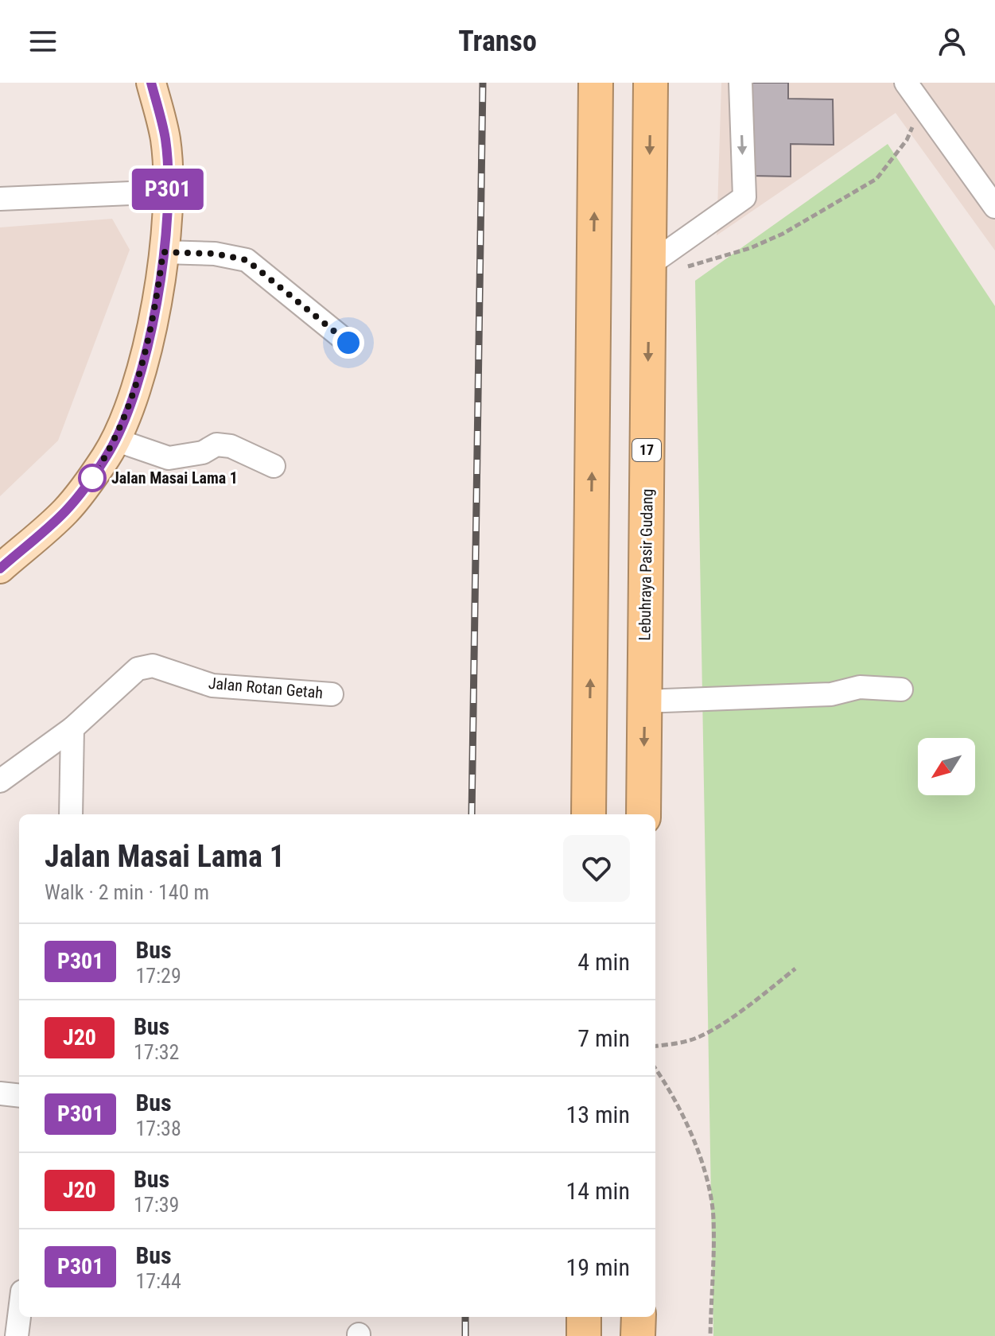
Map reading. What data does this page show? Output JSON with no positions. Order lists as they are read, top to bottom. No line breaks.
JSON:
{"streets":{"highway":["17","Lebuhraya Pasir Gudang"],"street":["Jalan Rotan Getah"]},"places":["Jalan Masai Lama 1"],"lines":["bus line P301"],"north":"bottom left","page":{"header":"Transo","on_map":"P301","heading":["Jalan Masai Lama 1","Walk · 2 min · 140 m"],"list":[{"mark":"P301","name":"Bus","note":"17:29","value":"4 min"},{"mark":"J20","name":"Bus","note":"17:32","value":"7 min"},{"mark":"P301","name":"Bus","note":"17:38","value":"13 min"},{"mark":"J20","name":"Bus","note":"17:39","value":"14 min"},{"mark":"P301","name":"Bus","note":"17:44","value":"19 min"}]}}
